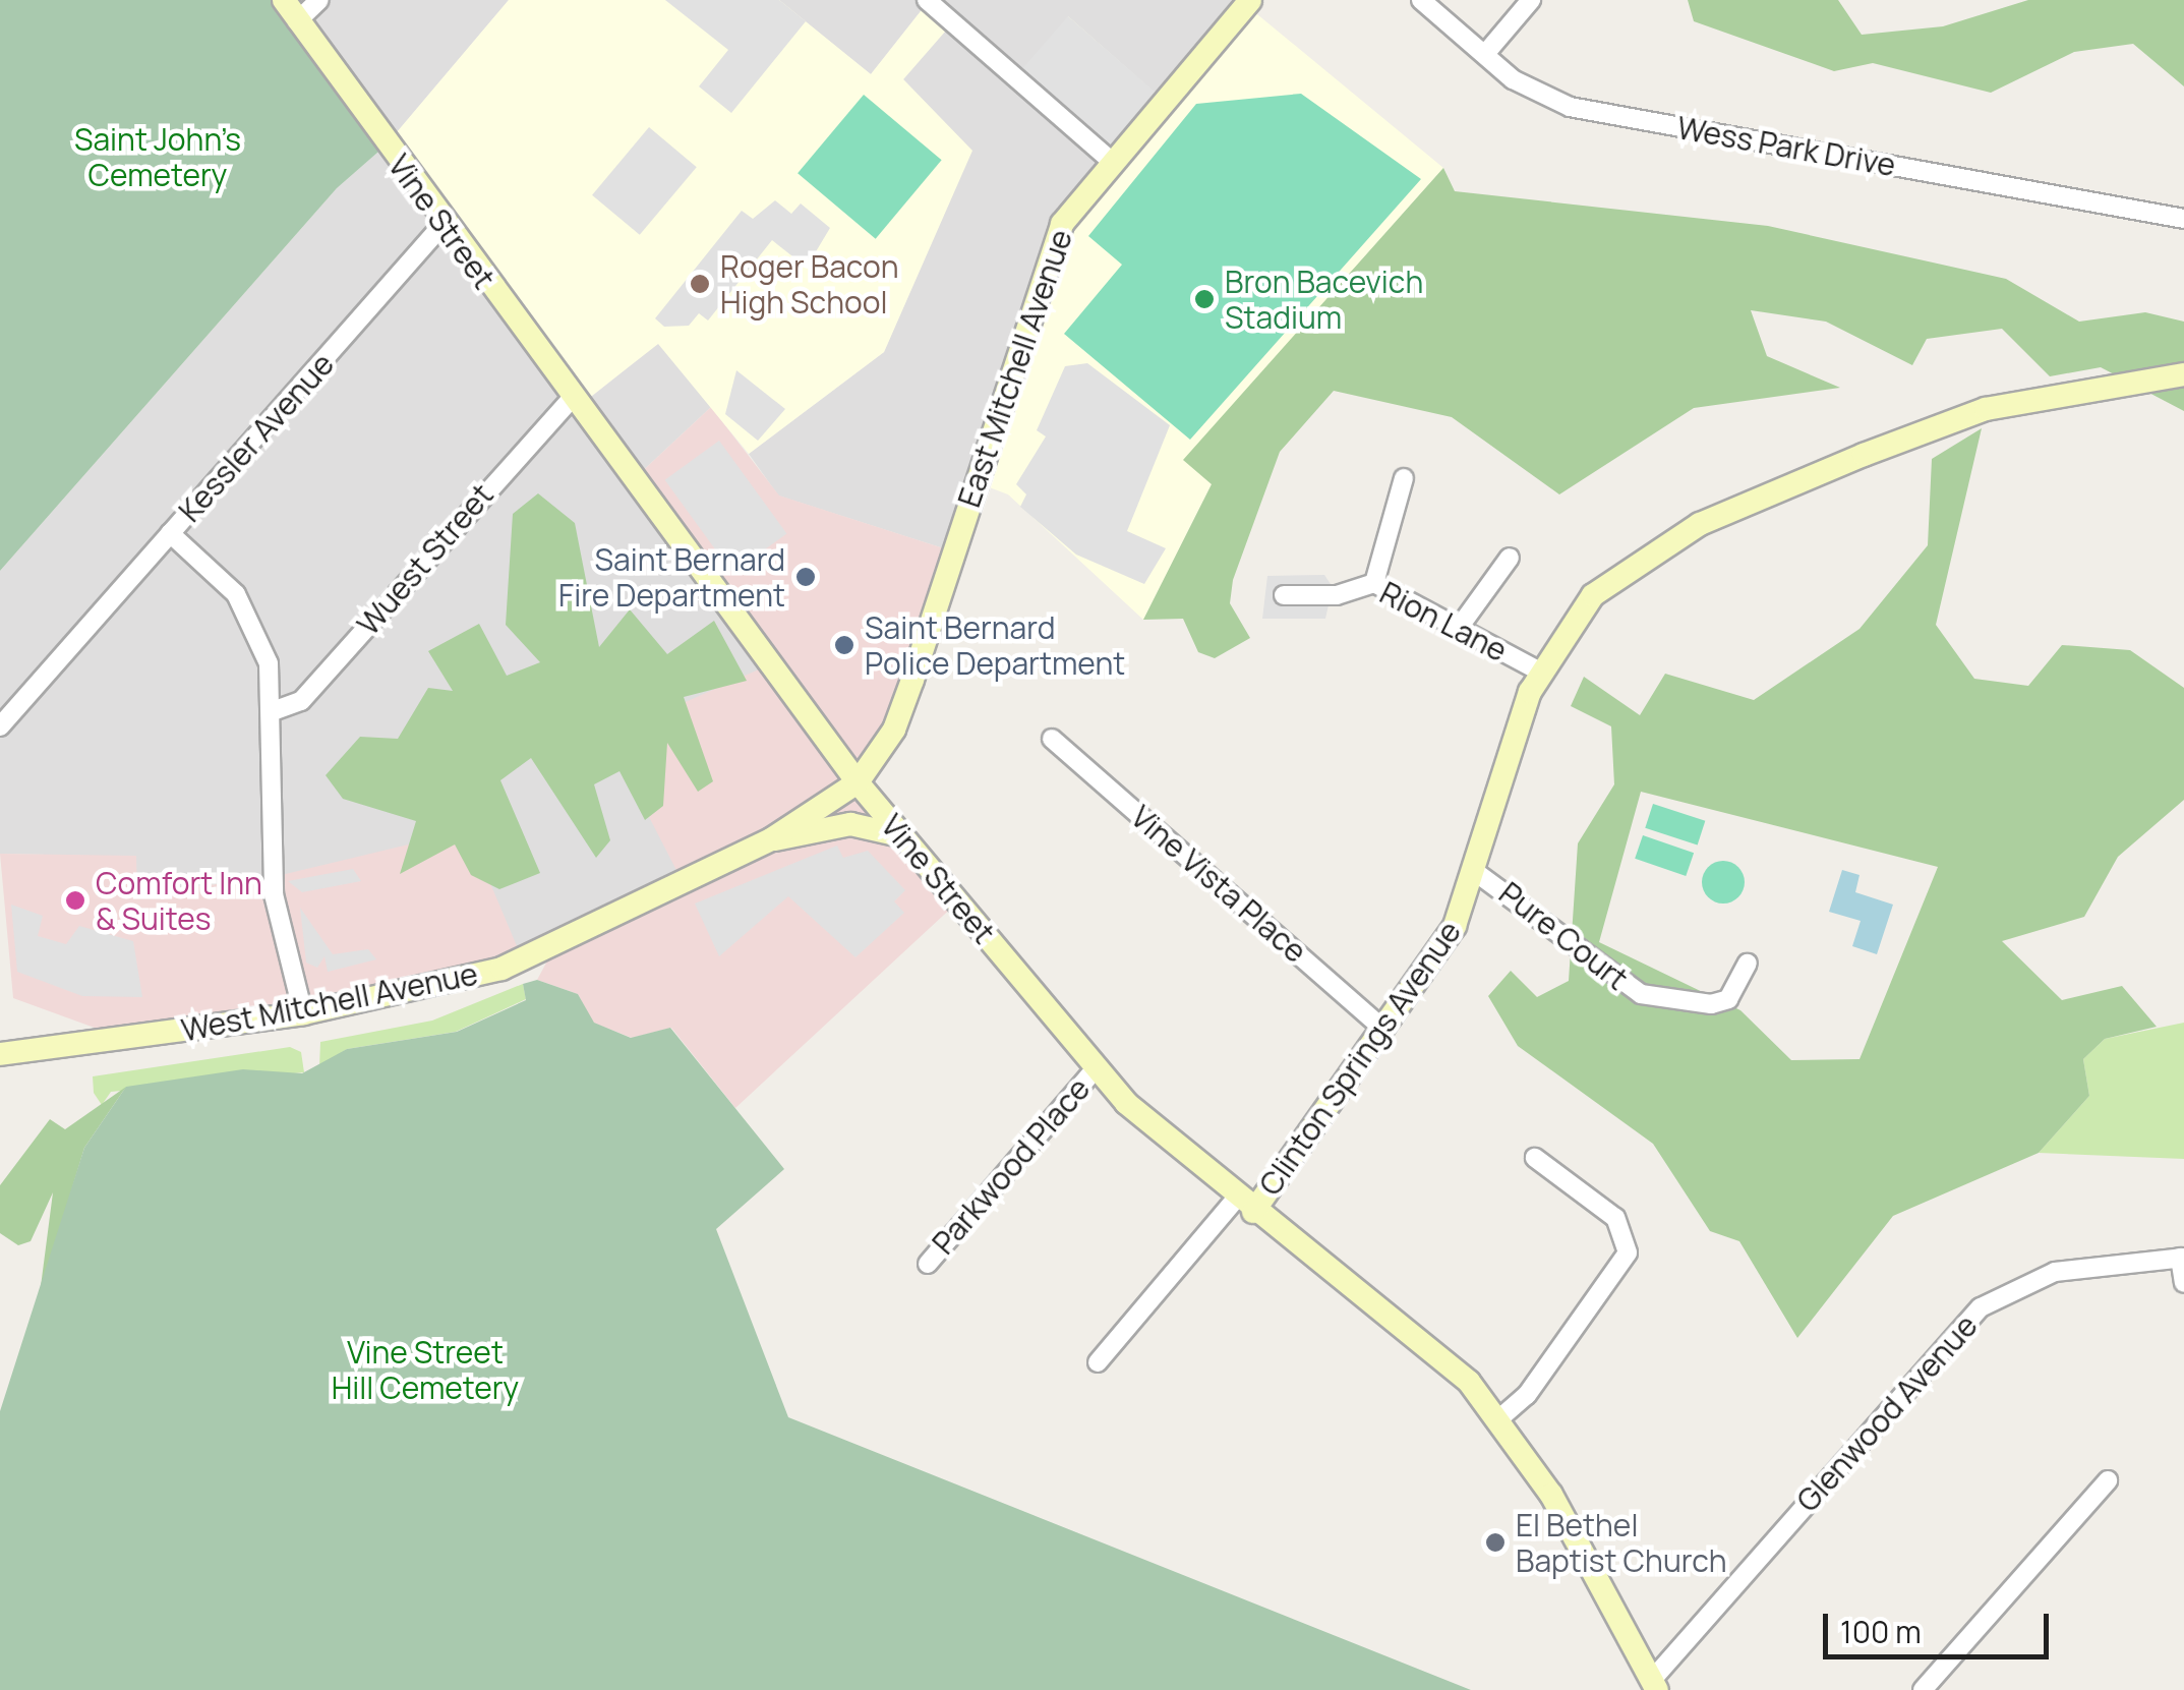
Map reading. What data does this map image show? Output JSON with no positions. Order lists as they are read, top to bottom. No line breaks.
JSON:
{"streets":{"main road":["Vine Street","East Mitchell Avenue","West Mitchell Avenue","Clinton Springs Avenue"],"street":["Wess Park Drive","Kessler Avenue","Wuest Street","Rion Lane","Vine Vista Place","Pure Court","Parkwood Place","Glenwood Avenue"]},"crossings":[["Vine Street","East Mitchell Avenue"],["Vine Street","Kessler Avenue"],["Vine Street","Wuest Street"],["Vine Street","West Mitchell Avenue"],["Vine Street","Clinton Springs Avenue"],["Vine Street","Parkwood Place"],["Vine Street","Glenwood Avenue"],["East Mitchell Avenue","West Mitchell Avenue"],["Kessler Avenue","Wuest Street"],["Kessler Avenue","West Mitchell Avenue"],["Rion Lane","Clinton Springs Avenue"],["Vine Vista Place","Clinton Springs Avenue"],["Pure Court","Clinton Springs Avenue"]],"parks":["Saint John’s Cemetery","Vine Street Hill Cemetery"],"places":["Roger Bacon High School","Bron Bacevich Stadium","Saint Bernard Fire Department","Saint Bernard Police Department","Comfort Inn & Suites","El Bethel Baptist Church"],"scale_bar":"100 m"}
